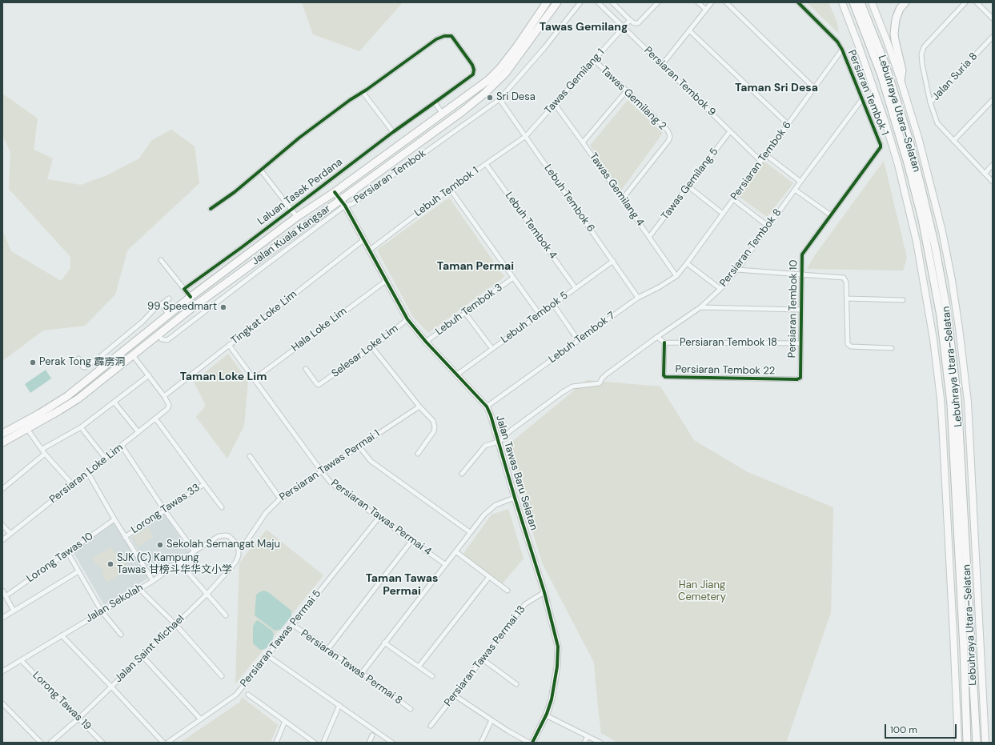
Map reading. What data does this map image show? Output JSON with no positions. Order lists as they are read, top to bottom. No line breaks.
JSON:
{"streets":{"highway":["Lebuhraya Utara–Selatan","Jalan Kuala Kangsar"],"street":["Jalan Suria 8","Tawas Gemilang 1","Persiaran Tembok 9","Persiaran Tembok 1","Tawas Gemilang 2","Persiaran Tembok 6","Persiaran Tembok","Tawas Gemilang 5","Tawas Gemilang 4","Laluan Tasek Perdana","Lebuh Tembok 1","Lebuh Tembok 6","Lebuh Tembok 4","Persiaran Tembok 8","Persiaran Tembok 10","Lebuh Tembok 3","Tingkat Loke Lim","Lebuh Tembok 5","Hala Loke Lim","Lebuh Tembok 7","Persiaran Tembok 18","Selesar Loke Lim","Persiaran Tembok 22","Persiaran Tawas Permai 1","Jalan Tawas Baru Selatan","Persiaran Loke Lim","Lorong Tawas 33","Persiaran Tawas Permai 4","Lorong Tawas 10","Jalan Sekolah","Persiaran Tawas Permai 5","Jalan Saint Michael","Persiaran Tawas Permai 13","Persiaran Tawas Permai 8","Lorong Tawas 19"]},"crossings":[["Tawas Gemilang 1","Persiaran Tembok 9"],["Tawas Gemilang 1","Tawas Gemilang 2"],["Tawas Gemilang 1","Tawas Gemilang 4"],["Tawas Gemilang 1","Lebuh Tembok 1"],["Tawas Gemilang 1","Lebuh Tembok 6"],["Persiaran Tembok 9","Persiaran Tembok 6"],["Persiaran Tembok 9","Tawas Gemilang 5"],["Persiaran Tembok 1","Persiaran Tembok 6"],["Persiaran Tembok 1","Persiaran Tembok 8"],["Persiaran Tembok 1","Persiaran Tembok 10"],["Tawas Gemilang 2","Tawas Gemilang 4"],["Persiaran Tembok 6","Lebuh Tembok 7"],["Persiaran Tembok","Lebuh Tembok 6"],["Persiaran Tembok","Jalan Kuala Kangsar"],["Persiaran Tembok","Jalan Tawas Baru Selatan"],["Tawas Gemilang 5","Tawas Gemilang 4"],["Tawas Gemilang 4","Lebuh Tembok 7"],["Laluan Tasek Perdana","Jalan Kuala Kangsar"],["Lebuh Tembok 1","Lebuh Tembok 6"],["Lebuh Tembok 1","Lebuh Tembok 4"],["Lebuh Tembok 1","Jalan Tawas Baru Selatan"],["Lebuh Tembok 6","Lebuh Tembok 5"],["Lebuh Tembok 6","Lebuh Tembok 7"],["Lebuh Tembok 4","Lebuh Tembok 5"],["Jalan Kuala Kangsar","Jalan Tawas Baru Selatan"],["Persiaran Tembok 8","Jalan Tawas Baru Selatan"],["Persiaran Tembok 10","Persiaran Tembok 18"],["Persiaran Tembok 10","Persiaran Tembok 22"],["Lebuh Tembok 3","Jalan Tawas Baru Selatan"],["Tingkat Loke Lim","Jalan Tawas Baru Selatan"],["Tingkat Loke Lim","Persiaran Loke Lim"],["Tingkat Loke Lim","Persiaran Tawas Permai 4"],["Lebuh Tembok 5","Jalan Tawas Baru Selatan"],["Hala Loke Lim","Jalan Tawas Baru Selatan"],["Hala Loke Lim","Persiaran Tawas Permai 4"],["Lebuh Tembok 7","Jalan Tawas Baru Selatan"],["Persiaran Tembok 18","Persiaran Tembok 22"],["Selesar Loke Lim","Jalan Tawas Baru Selatan"],["Persiaran Tawas Permai 1","Persiaran Tawas Permai 4"],["Persiaran Tawas Permai 1","Jalan Sekolah"],["Persiaran Tawas Permai 1","Jalan Saint Michael"],["Jalan Tawas Baru Selatan","Persiaran Tawas Permai 13"],["Persiaran Loke Lim","Lorong Tawas 33"],["Persiaran Tawas Permai 4","Persiaran Tawas Permai 5"],["Jalan Sekolah","Jalan Saint Michael"],["Jalan Sekolah","Lorong Tawas 19"],["Persiaran Tawas Permai 5","Persiaran Tawas Permai 8"],["Jalan Saint Michael","Lorong Tawas 19"]],"districts":["Tawas Gemilang","Taman Sri Desa","Taman Permai","Taman Loke Lim","Taman Tawas Permai"],"parks":["Han Jiang Cemetery"],"places":["Sri Desa","99 Speedmart","Perak Tong 霹雳洞","Sekolah Semangat Maju","SJK (C) Kampung Tawas 甘榜斗华华文小学"],"scale_bar":"100 m"}
